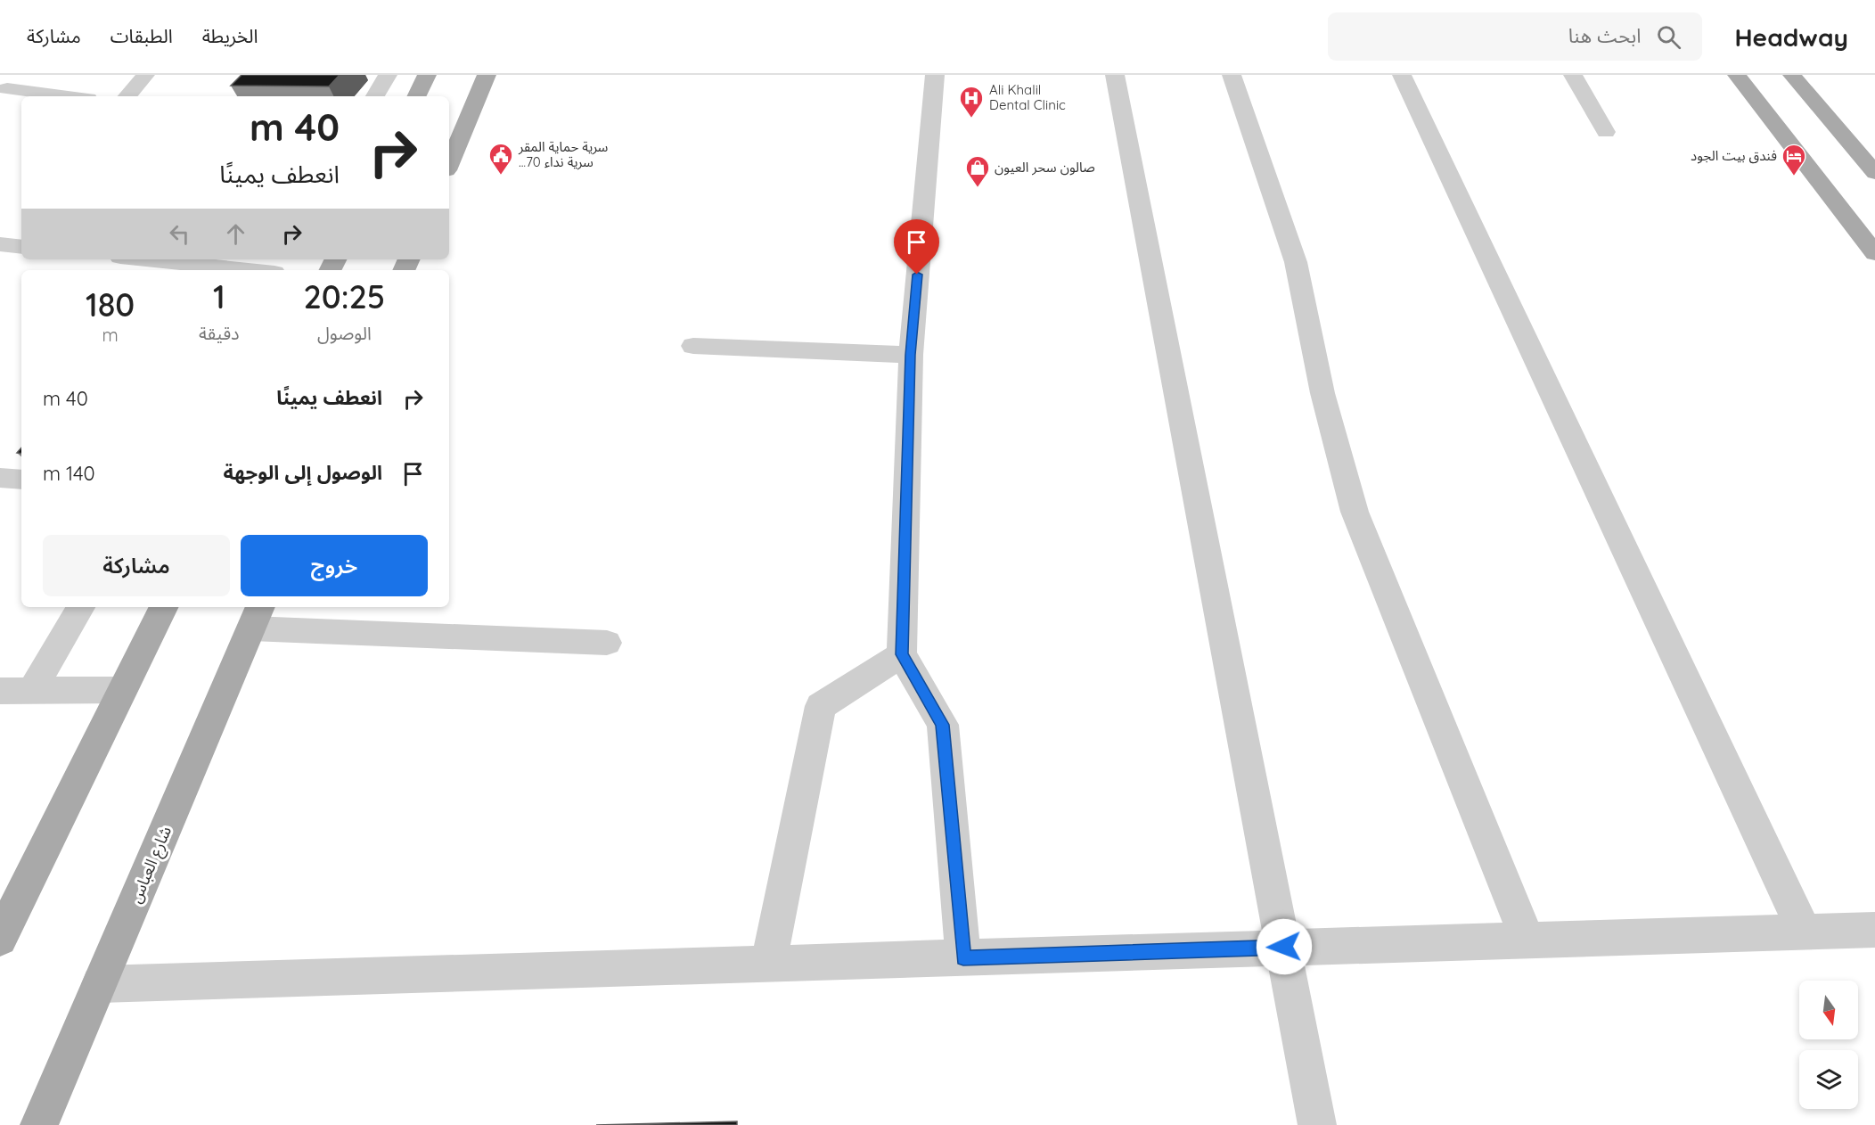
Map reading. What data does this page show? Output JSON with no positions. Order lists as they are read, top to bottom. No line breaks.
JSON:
{"streets":{"main road":["شارع العباس"]},"places":{"hospital":["Ali Khalil Dental Clinic"],"public building":["سرية حماية المقر ...سرية نداء 70"],"hotel":["فندق بيت الجود"],"shop":["صالون سحر العيون"]},"north":"bottom","page":{"header":"Headway","search":"ابحث هنا","nav":["الخريطة","الطبقات","مشاركة"],"turn":["40 m","انعطف يمينًا"],"eta":["20:25","الوصول","1","دقيقة","180","m"],"list":[{"name":"انعطف يمينًا","value":"40 m"},{"name":"الوصول إلى الوجهة","value":"140 m"}],"buttons":["خروج","مشاركة"]}}
